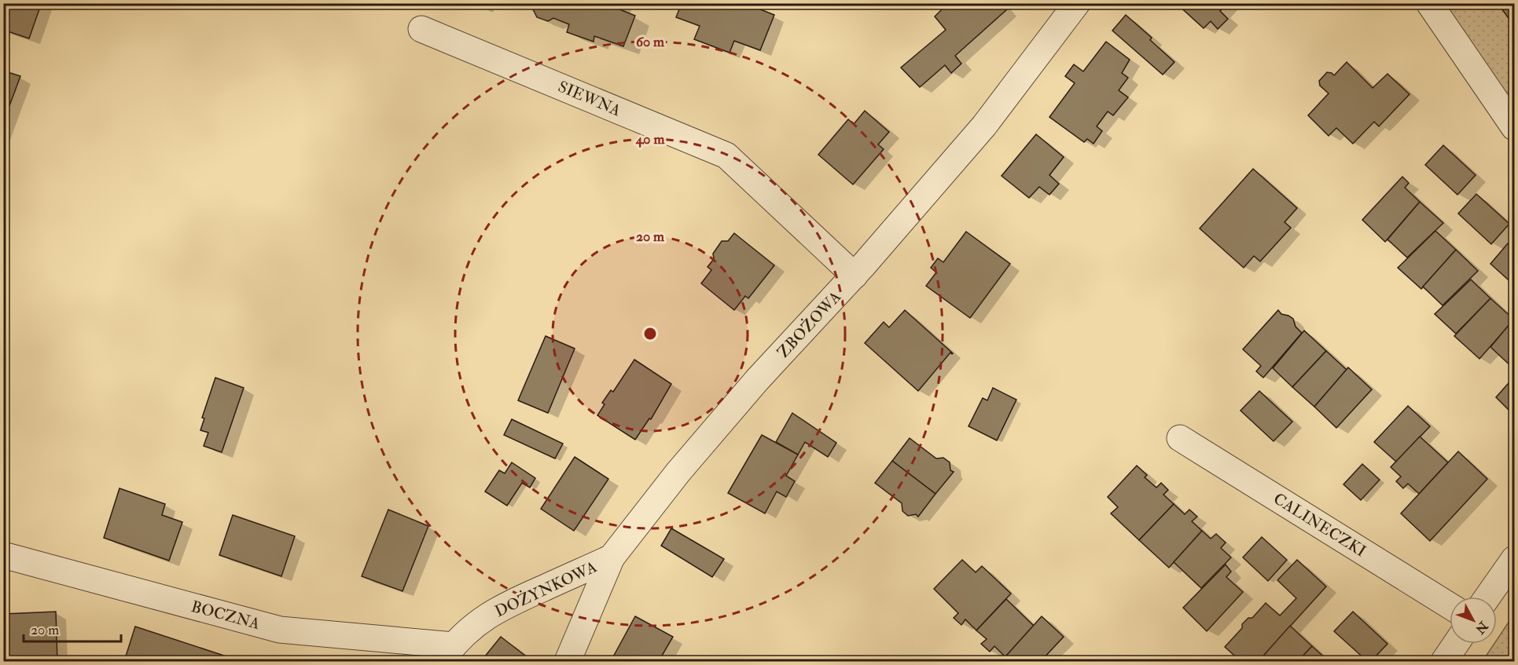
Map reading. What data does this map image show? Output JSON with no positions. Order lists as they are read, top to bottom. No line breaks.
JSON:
{"streets":{"street":["SIEWNA","ZBOŻOWA","CALINECZKI","DOŻYNKOWA","BOCZNA"]},"crossings":[["SIEWNA","ZBOŻOWA"],["ZBOŻOWA","DOŻYNKOWA"],["DOŻYNKOWA","BOCZNA"]],"scale_bar":"20 m","north":"bottom right","rings":["60 m","40 m","20 m"]}
